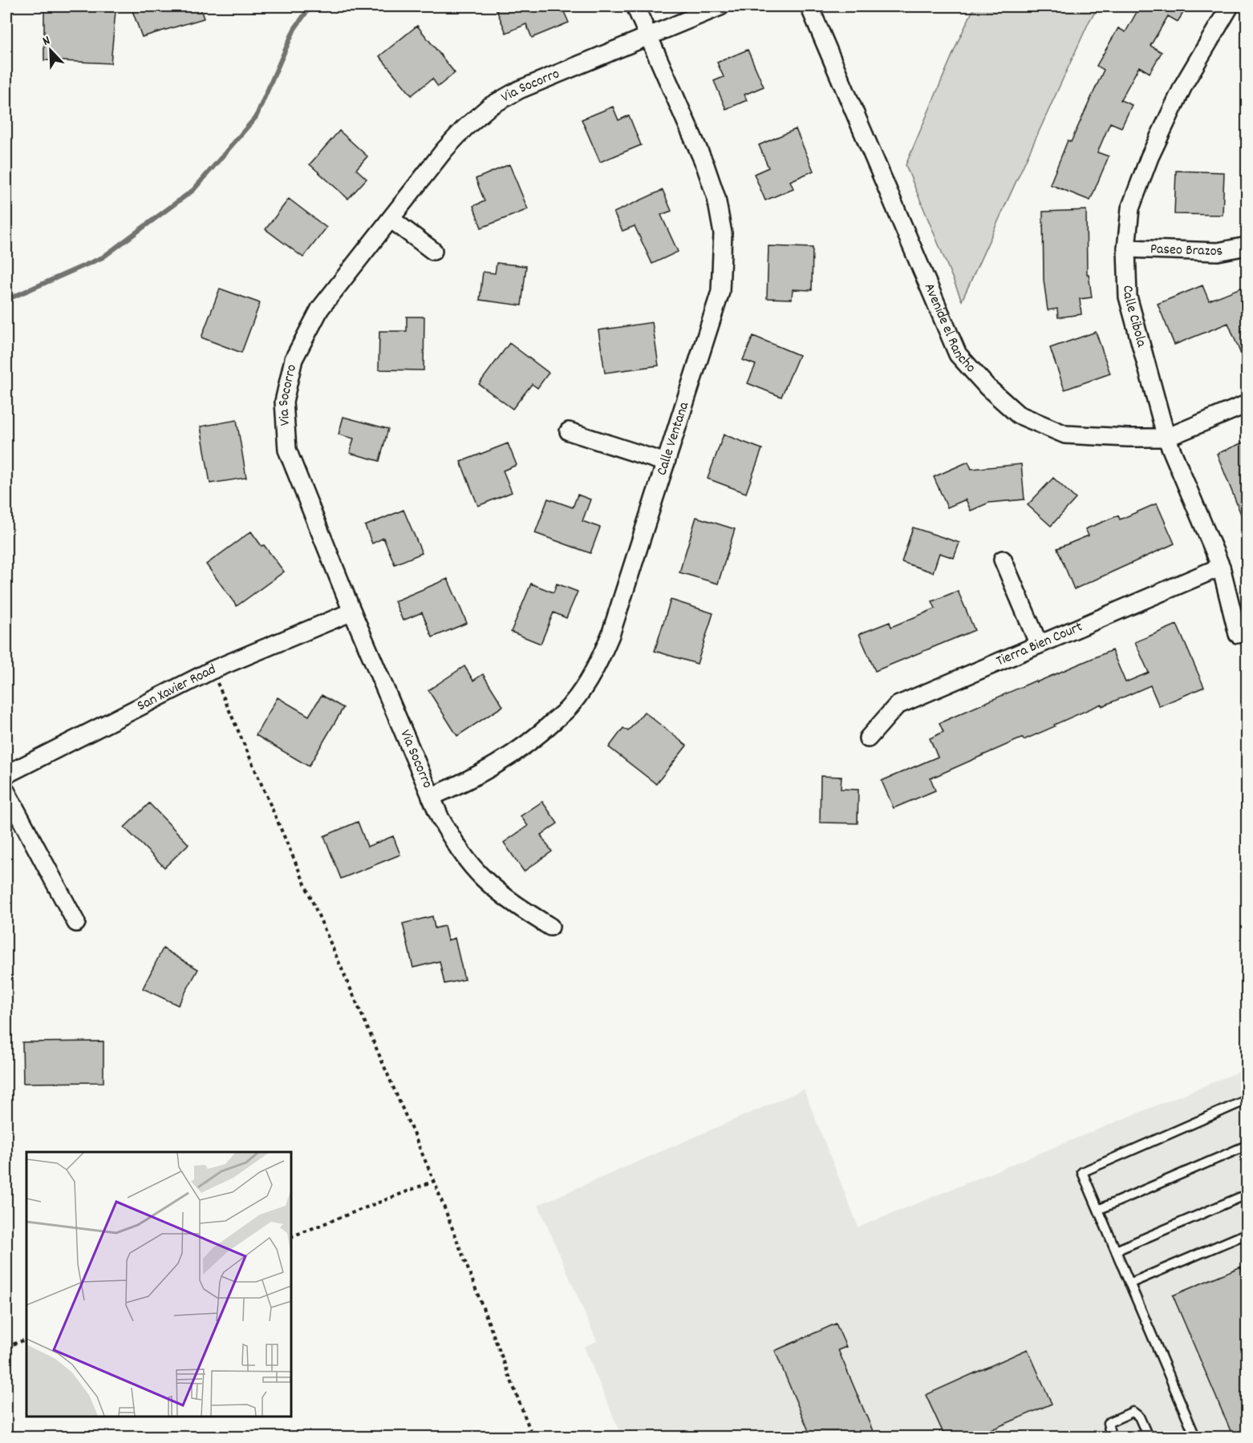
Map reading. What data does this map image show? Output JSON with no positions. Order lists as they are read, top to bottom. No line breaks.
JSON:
{"streets":{"street":["Via Socorro","Paseo Brazos","Calle Cibola","Avenide el Rancho","Calle Ventana","Tierra Bien Court","San Xavier Road"]},"crossings":[["Via Socorro","Calle Ventana"],["Via Socorro","San Xavier Road"],["Paseo Brazos","Calle Cibola"],["Calle Cibola","Avenide el Rancho"],["Calle Cibola","Tierra Bien Court"]],"north":"top left"}
